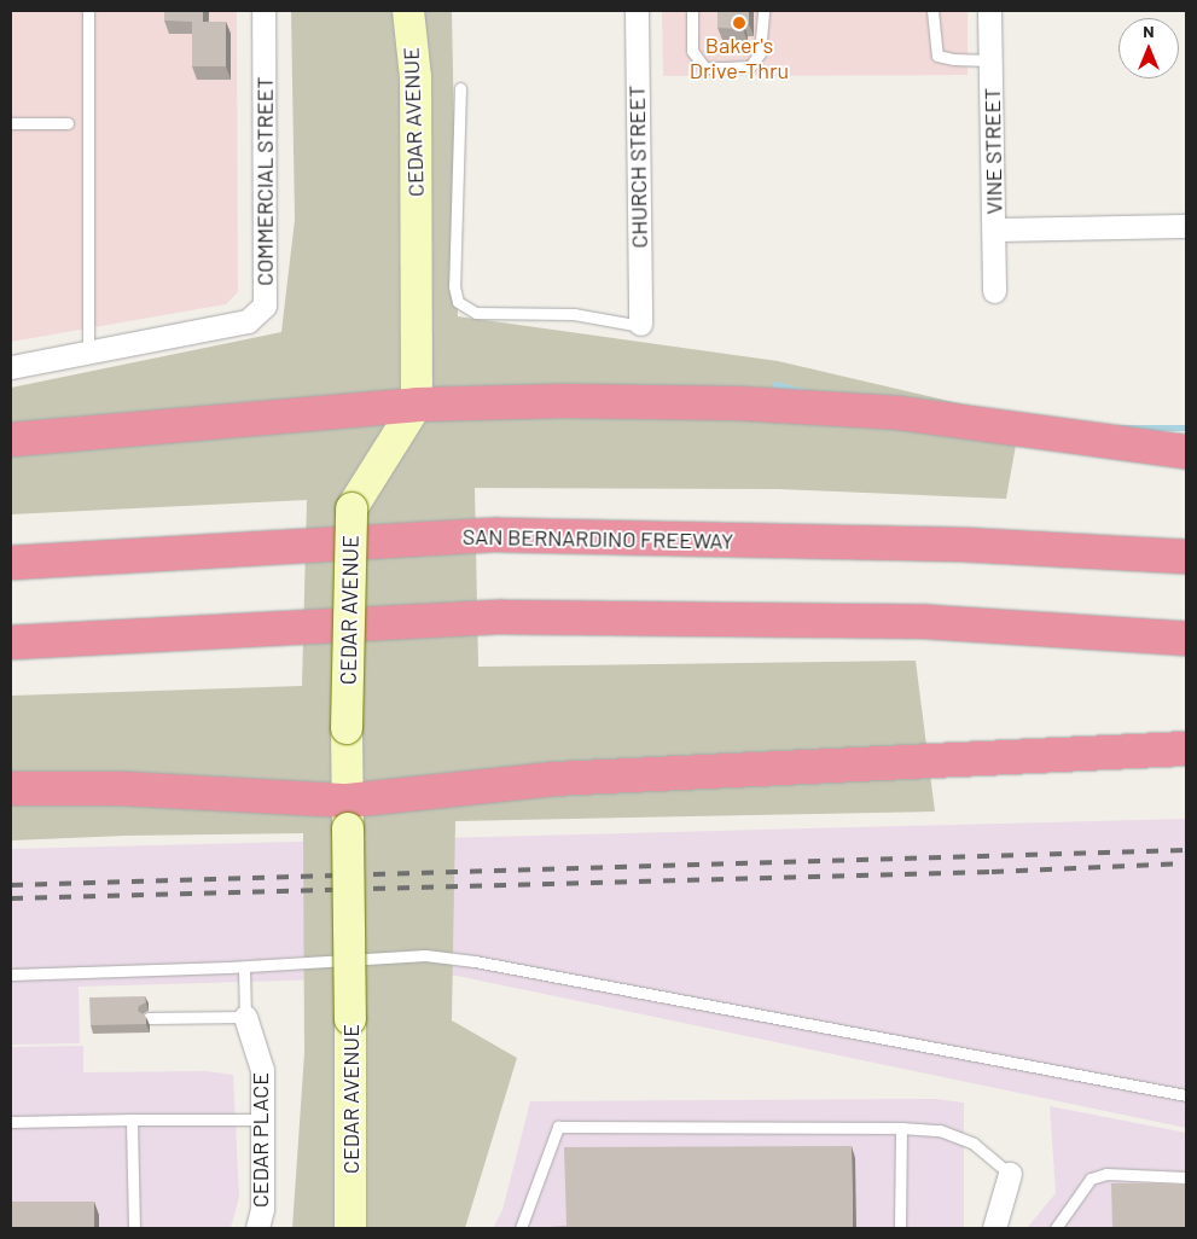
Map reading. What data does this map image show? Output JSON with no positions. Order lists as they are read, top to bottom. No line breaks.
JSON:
{"streets":{"highway":["SAN BERNARDINO FREEWAY"],"main road":["CEDAR AVENUE"],"street":["VINE STREET","CHURCH STREET","COMMERCIAL STREET","CEDAR PLACE"]},"places":["Baker's Drive-Thru"],"north":"top"}
